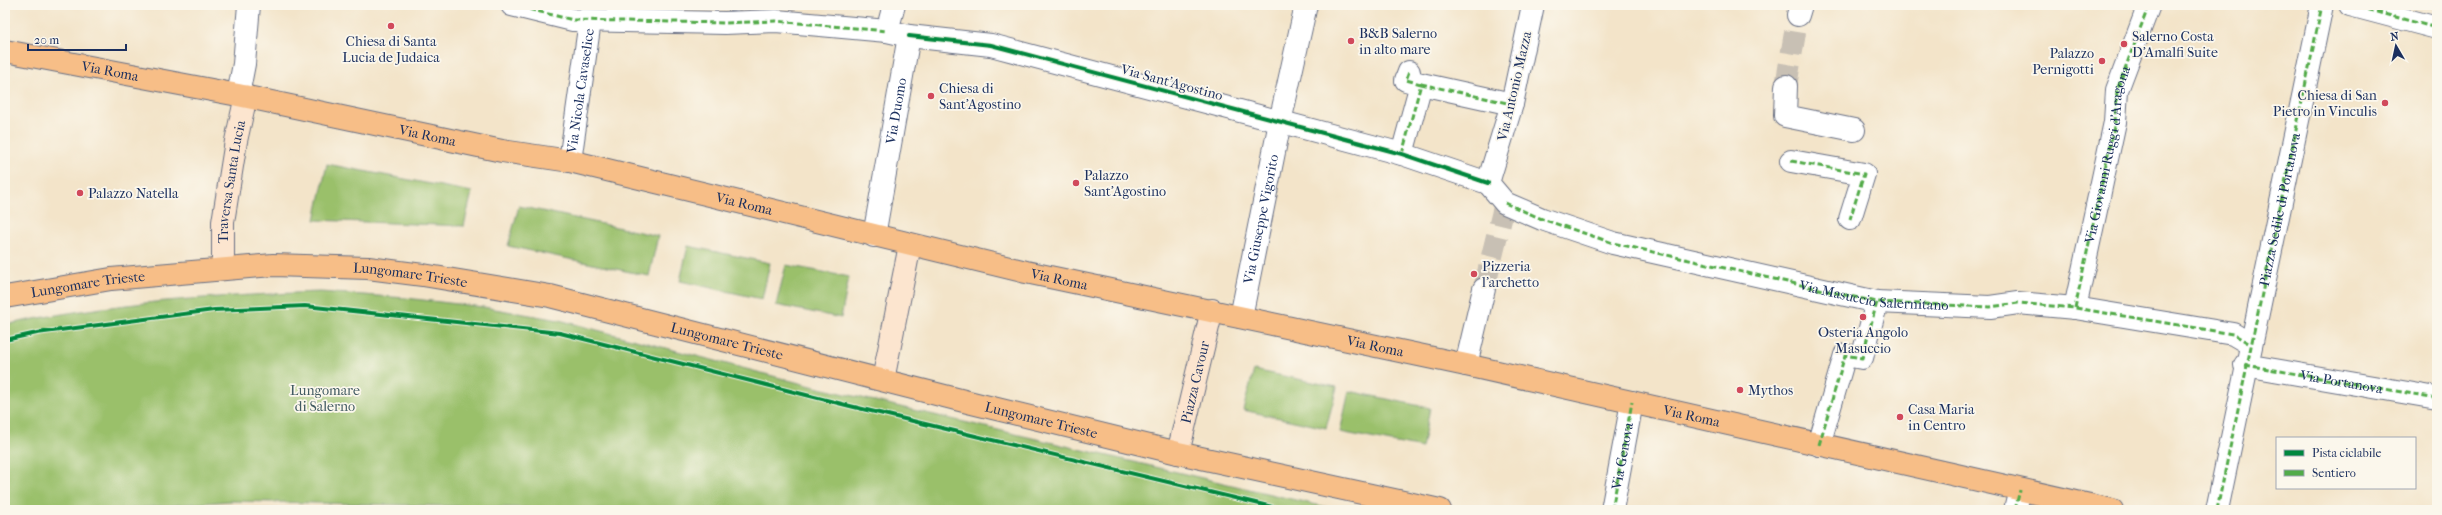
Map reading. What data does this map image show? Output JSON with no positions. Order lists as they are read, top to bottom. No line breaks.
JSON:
{"streets":{"main road":["Via Roma","Lungomare Trieste"],"street":["Via Sant'Agostino","Via Antonio Mazza","Via Nicola Cavaselice","Via Duomo","Via Giovanni Ruggi d'Aragona","Traversa Santa Lucia","Piazza Sedile di Portanova","Via Giuseppe Vigorito","Via Masuccio Salernitano","Via Portanova","Piazza Cavour","Via Genova"]},"crossings":[["Via Roma","Via Nicola Cavaselice"],["Via Roma","Via Duomo"],["Via Roma","Traversa Santa Lucia"],["Via Roma","Via Giuseppe Vigorito"],["Via Roma","Piazza Cavour"],["Via Roma","Via Genova"],["Via Sant'Agostino","Via Antonio Mazza"],["Via Sant'Agostino","Via Duomo"],["Via Sant'Agostino","Via Giuseppe Vigorito"],["Via Sant'Agostino","Via Masuccio Salernitano"],["Via Antonio Mazza","Via Masuccio Salernitano"],["Via Giovanni Ruggi d'Aragona","Via Masuccio Salernitano"],["Traversa Santa Lucia","Lungomare Trieste"],["Piazza Sedile di Portanova","Via Masuccio Salernitano"],["Lungomare Trieste","Piazza Cavour"]],"parks":["Lungomare di Salerno"],"places":["Chiesa di Santa Lucia de Judaica","B&B Salerno in alto mare","Salerno Costa D'Amalfi Suite","Palazzo Pernigotti","Chiesa di Sant'Agostino","Chiesa di San Pietro in Vinculis","Palazzo Sant'Agostino","Palazzo Natella","Pizzeria l'archetto","Osteria Angolo Masuccio","Mythos","Casa Maria in Centro"],"legend":["Pista ciclabile","Sentiero"],"scale_bar":"20 m","north":"top"}
